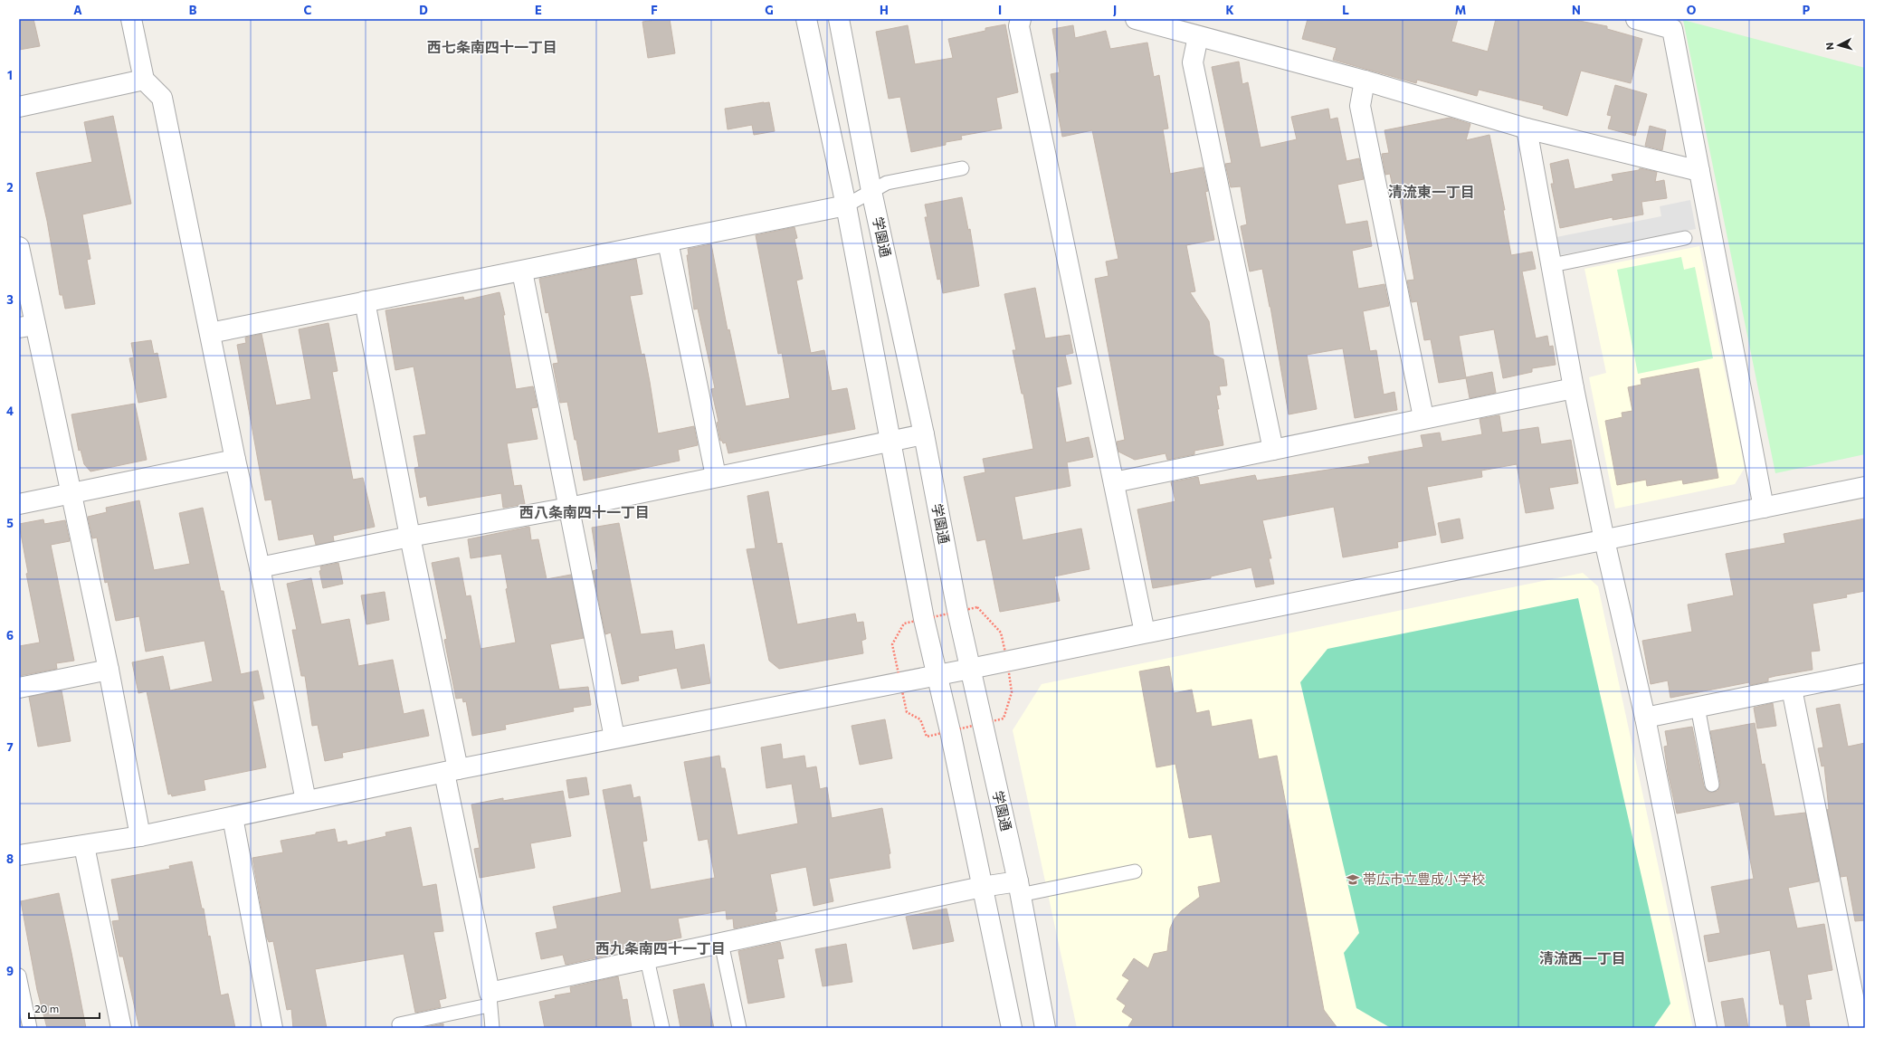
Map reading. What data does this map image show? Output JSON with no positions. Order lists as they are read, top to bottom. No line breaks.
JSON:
{"streets":{"street":["学園通"]},"districts":["西七条南四十一丁目","清流東一丁目","西八条南四十一丁目","西九条南四十一丁目","清流西一丁目"],"places":{"school or university":["帯広市立豊成小学校"]},"scale_bar":"20 m","north":"left","grid":{"columns":["A","B","C","D","E","F","G","H","I","J","K","L","M","N","O","P"],"rows":["1","2","3","4","5","6","7","8","9"]}}
